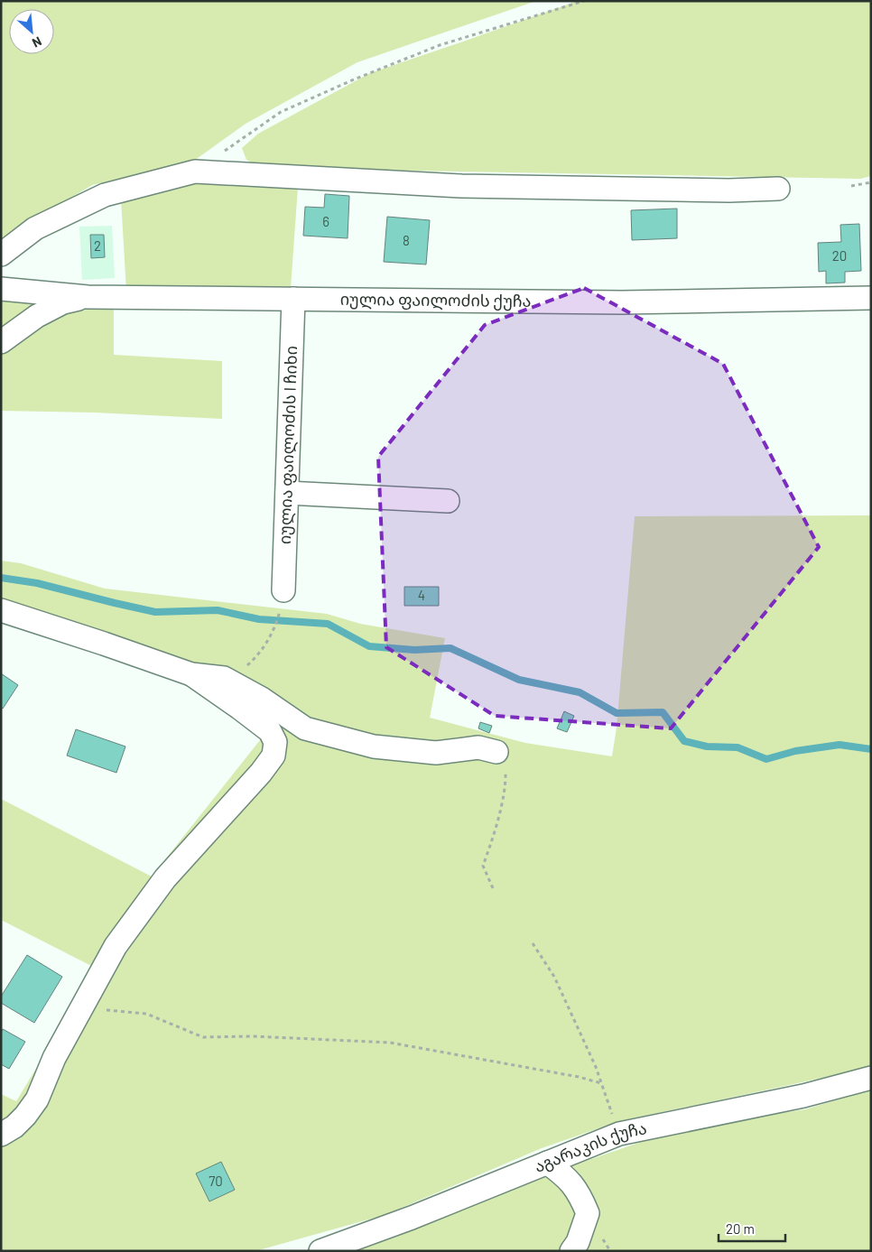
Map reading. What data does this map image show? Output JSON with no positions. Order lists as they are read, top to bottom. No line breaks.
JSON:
{"streets":{"street":["იულია ფაილოძის ქუჩა","იულია ფაილოძის I ჩიხი","აგარაკის ქუჩა"]},"crossings":[["იულია ფაილოძის ქუჩა","იულია ფაილოძის I ჩიხი"]],"house_numbers":["6","8","2","20","4","70"],"scale_bar":"20 m","north":"bottom right"}
